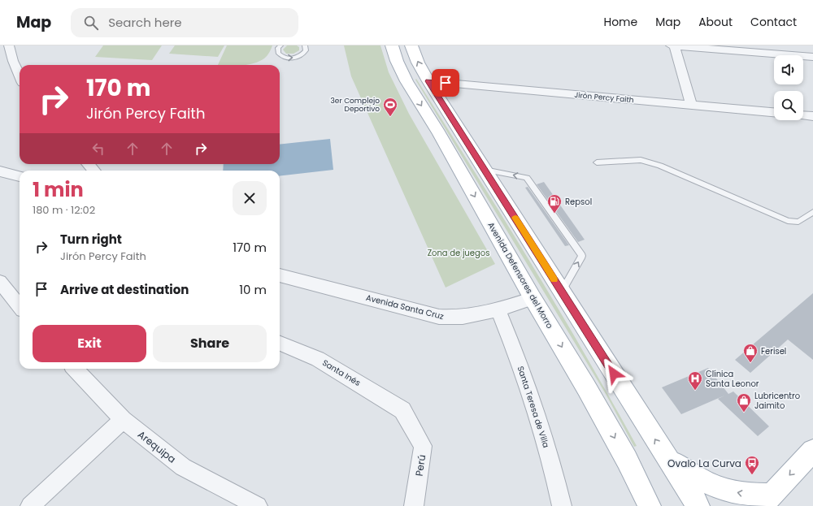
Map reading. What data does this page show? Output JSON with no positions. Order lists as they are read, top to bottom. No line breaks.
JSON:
{"streets":{"main road":["Avenida Defensores del Morro"],"street":["Jirón Percy Faith","Avenida Santa Cruz","Santa Inés","Santa Teresa de Villa","Arequipa","Perú"]},"crossings":[["Avenida Defensores del Morro","Avenida Santa Cruz"],["Avenida Santa Cruz","Santa Teresa de Villa"],["Santa Inés","Perú"]],"parks":["Zona de juegos"],"places":{"sports":["3er Complejo Deportivo"],"fuel station":["Repsol"],"shop":["Ferisel","Lubricentro Jaimito"],"hospital":["Clínica Santa Leonor"],"bus stop":["Ovalo La Curva"]},"page":{"header":"Map","search":"Search here","nav":["Home","Map","About","Contact"],"turn":["170 m","Jirón Percy Faith"],"heading":["1 min","180 m · 12:02"],"list":[{"name":"Turn right","note":"Jirón Percy Faith","value":"170 m"},{"name":"Arrive at destination","value":"10 m"}],"buttons":["Exit","Share"]}}
